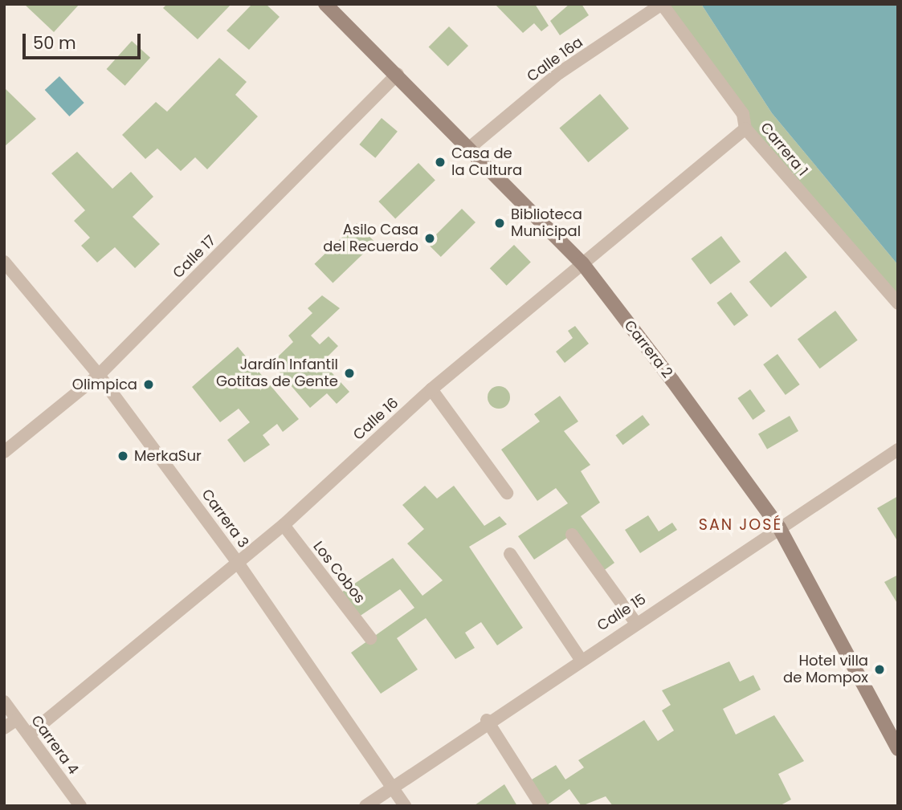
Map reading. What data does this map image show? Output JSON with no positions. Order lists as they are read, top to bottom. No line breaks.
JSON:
{"streets":{"main road":["Carrera 2"],"street":["Calle 16a","Carrera 1","Calle 17","Calle 16","Carrera 3","Los Cobos","Calle 15","Carrera 4"]},"crossings":[["Calle 16a","Carrera 1"],["Calle 16a","Carrera 2"],["Carrera 1","Calle 16"],["Calle 17","Carrera 2"],["Calle 17","Carrera 3"],["Carrera 2","Calle 16"],["Carrera 2","Calle 15"],["Calle 16","Carrera 3"],["Calle 16","Los Cobos"],["Calle 16","Carrera 4"],["Carrera 3","Calle 15"]],"districts":["SAN JOSÉ"],"places":["Casa de la Cultura","Biblioteca Municipal","Asilo Casa del Recuerdo","Jardín Infantil Gotitas de Gente","Olimpica","MerkaSur","Hotel villa de Mompox"],"scale_bar":"50 m"}
